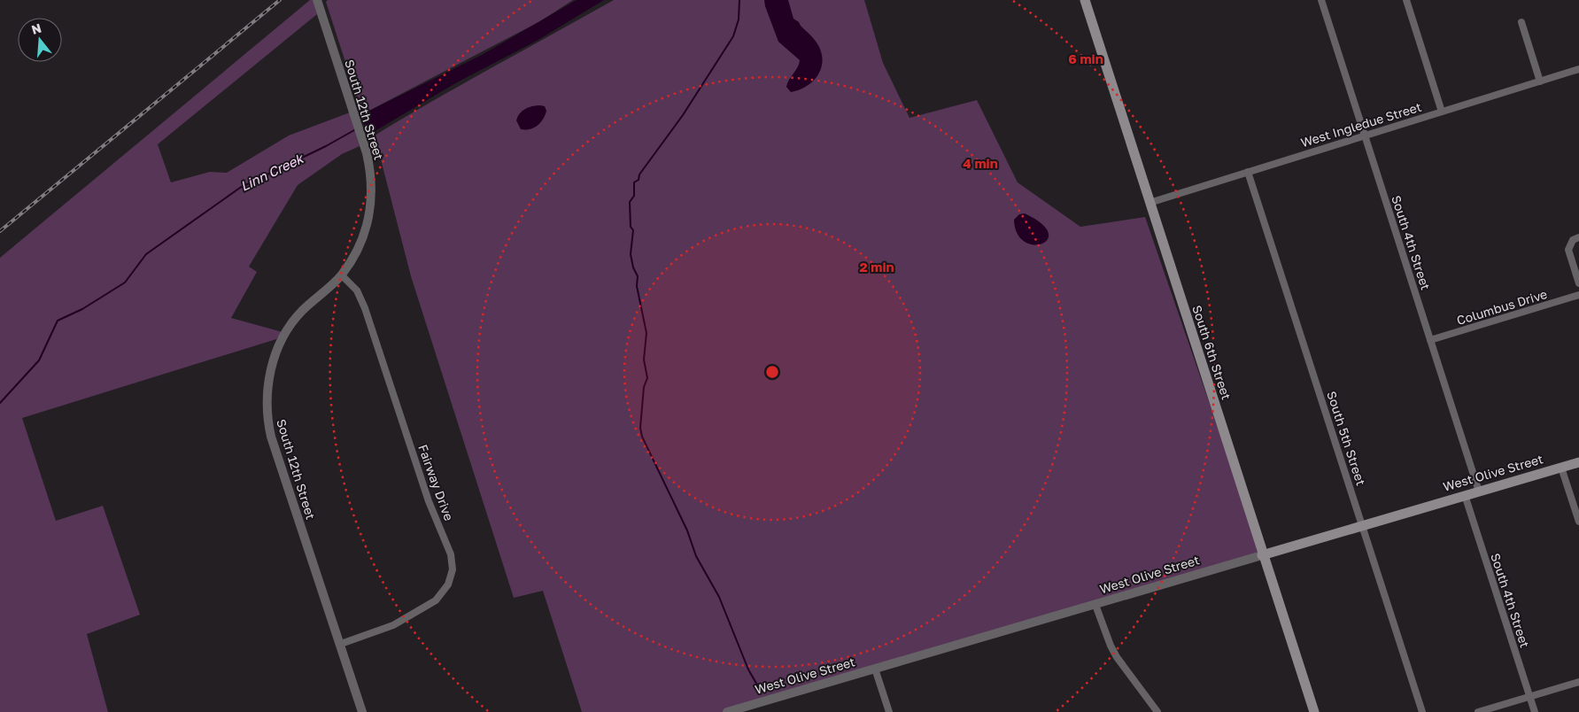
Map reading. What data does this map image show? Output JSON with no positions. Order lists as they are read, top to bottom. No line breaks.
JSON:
{"streets":{"main road":["South 6th Street","West Olive Street"],"street":["South 12th Street","West Ingledue Street","South 4th Street","Columbus Drive","South 5th Street","Fairway Drive"]},"crossings":[["South 12th Street","Fairway Drive"],["West Ingledue Street","South 4th Street"],["West Ingledue Street","South 6th Street"],["West Ingledue Street","South 5th Street"],["South 4th Street","Columbus Drive"],["South 4th Street","West Olive Street"],["South 6th Street","West Olive Street"],["South 5th Street","West Olive Street"]],"water":["Linn Creek"],"north":"top","rings":["6 min","4 min","2 min"]}
